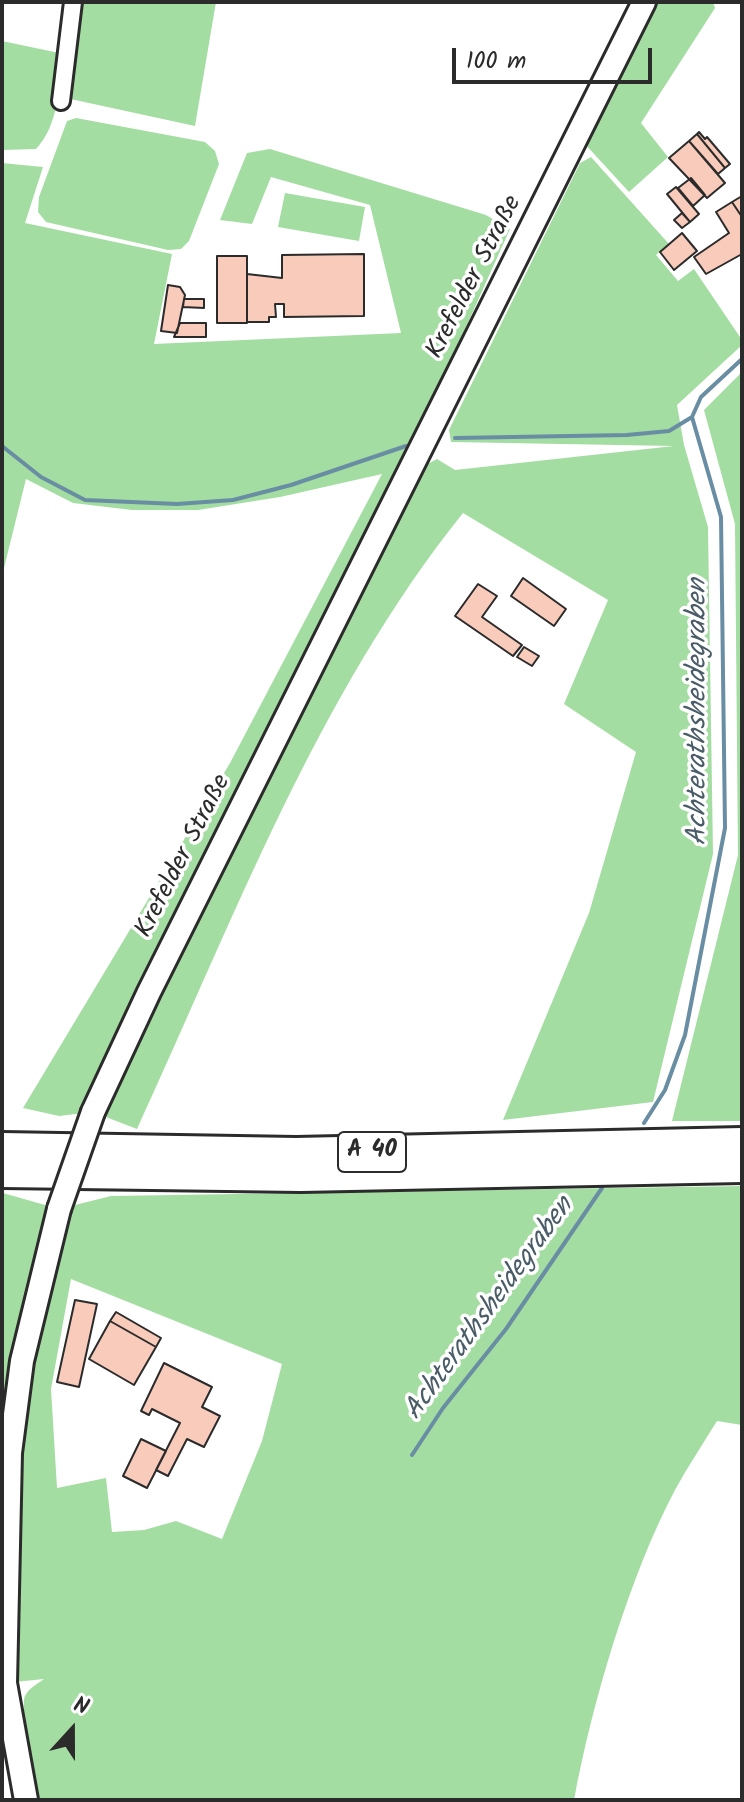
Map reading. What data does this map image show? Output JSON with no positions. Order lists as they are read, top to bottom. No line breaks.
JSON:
{"streets":{"highway":["A 40"],"main road":["Krefelder Straße"]},"water":["Achterathsheidegraben"],"scale_bar":"100 m","north":"top"}
